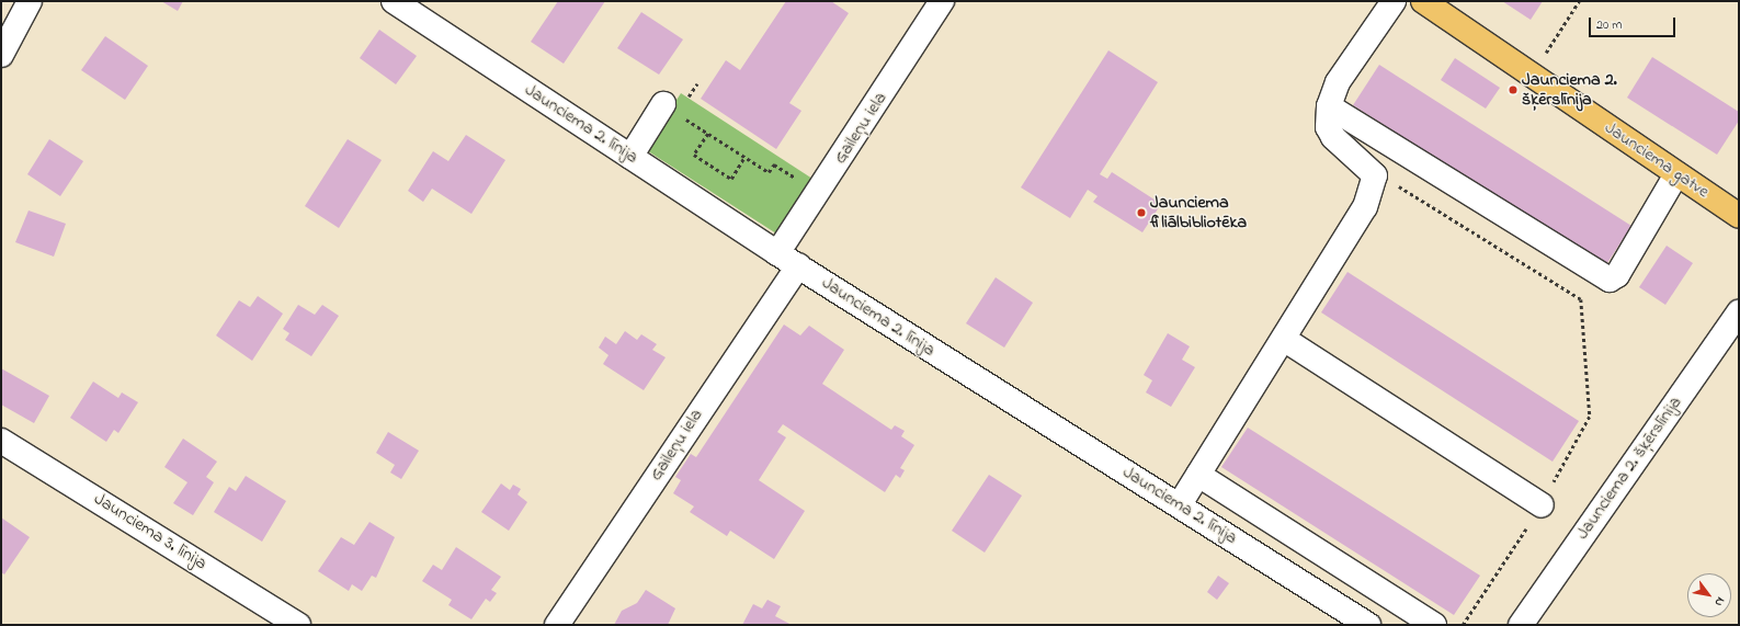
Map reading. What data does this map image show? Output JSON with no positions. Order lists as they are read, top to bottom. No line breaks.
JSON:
{"streets":{"main road":["Jaunciema gatve"],"street":["Jaunciema 2. līnija","Gaileņu iela","Jaunciema 2. šķērslīnija","Jaunciema 3. līnija"]},"crossings":[["Jaunciema 2. līnija","Gaileņu iela"]],"places":["Jaunciema 2. šķērslīnija","Jaunciema filiālbibliotēka"],"scale_bar":"20 m","north":"bottom right"}
